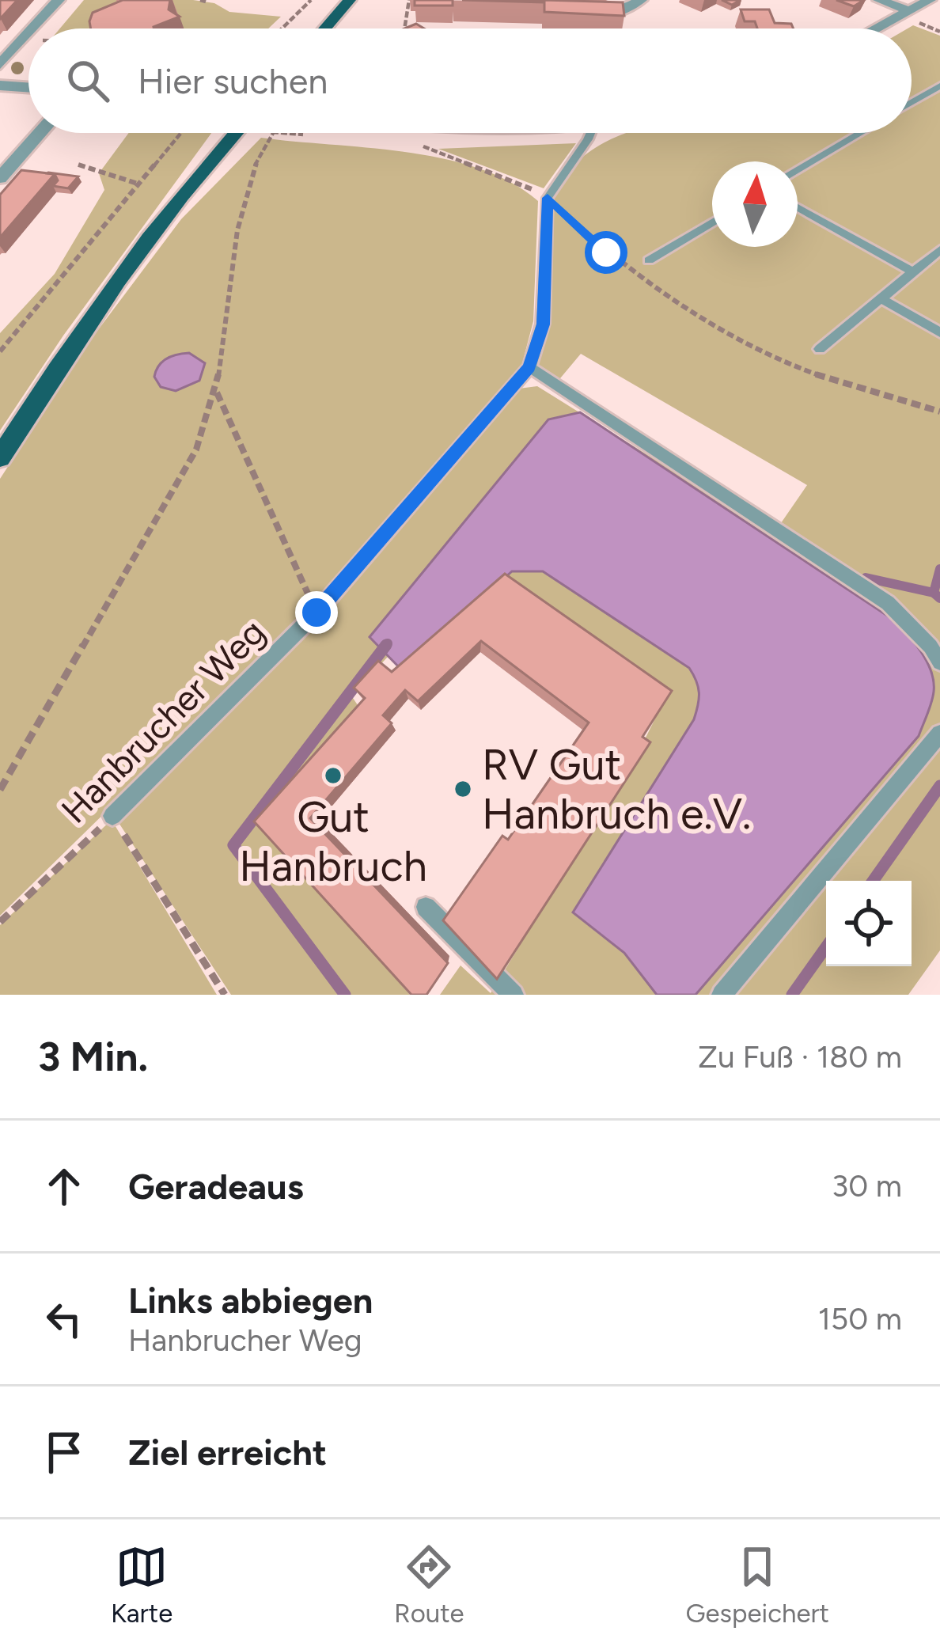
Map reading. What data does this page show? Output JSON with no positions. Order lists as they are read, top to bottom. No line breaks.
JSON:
{"streets":{"lane":["Hanbrucher Weg"]},"places":["Gut Hanbruch","RV Gut Hanbruch e.V."],"north":"top","page":{"search":"Hier suchen","heading":["3 Min.","Zu Fuß · 180 m"],"list":[["Geradeaus","30 m"],["Links abbiegen","Hanbrucher Weg","150 m"],"Ziel erreicht"],"nav":["Karte","Route","Gespeichert"]}}
